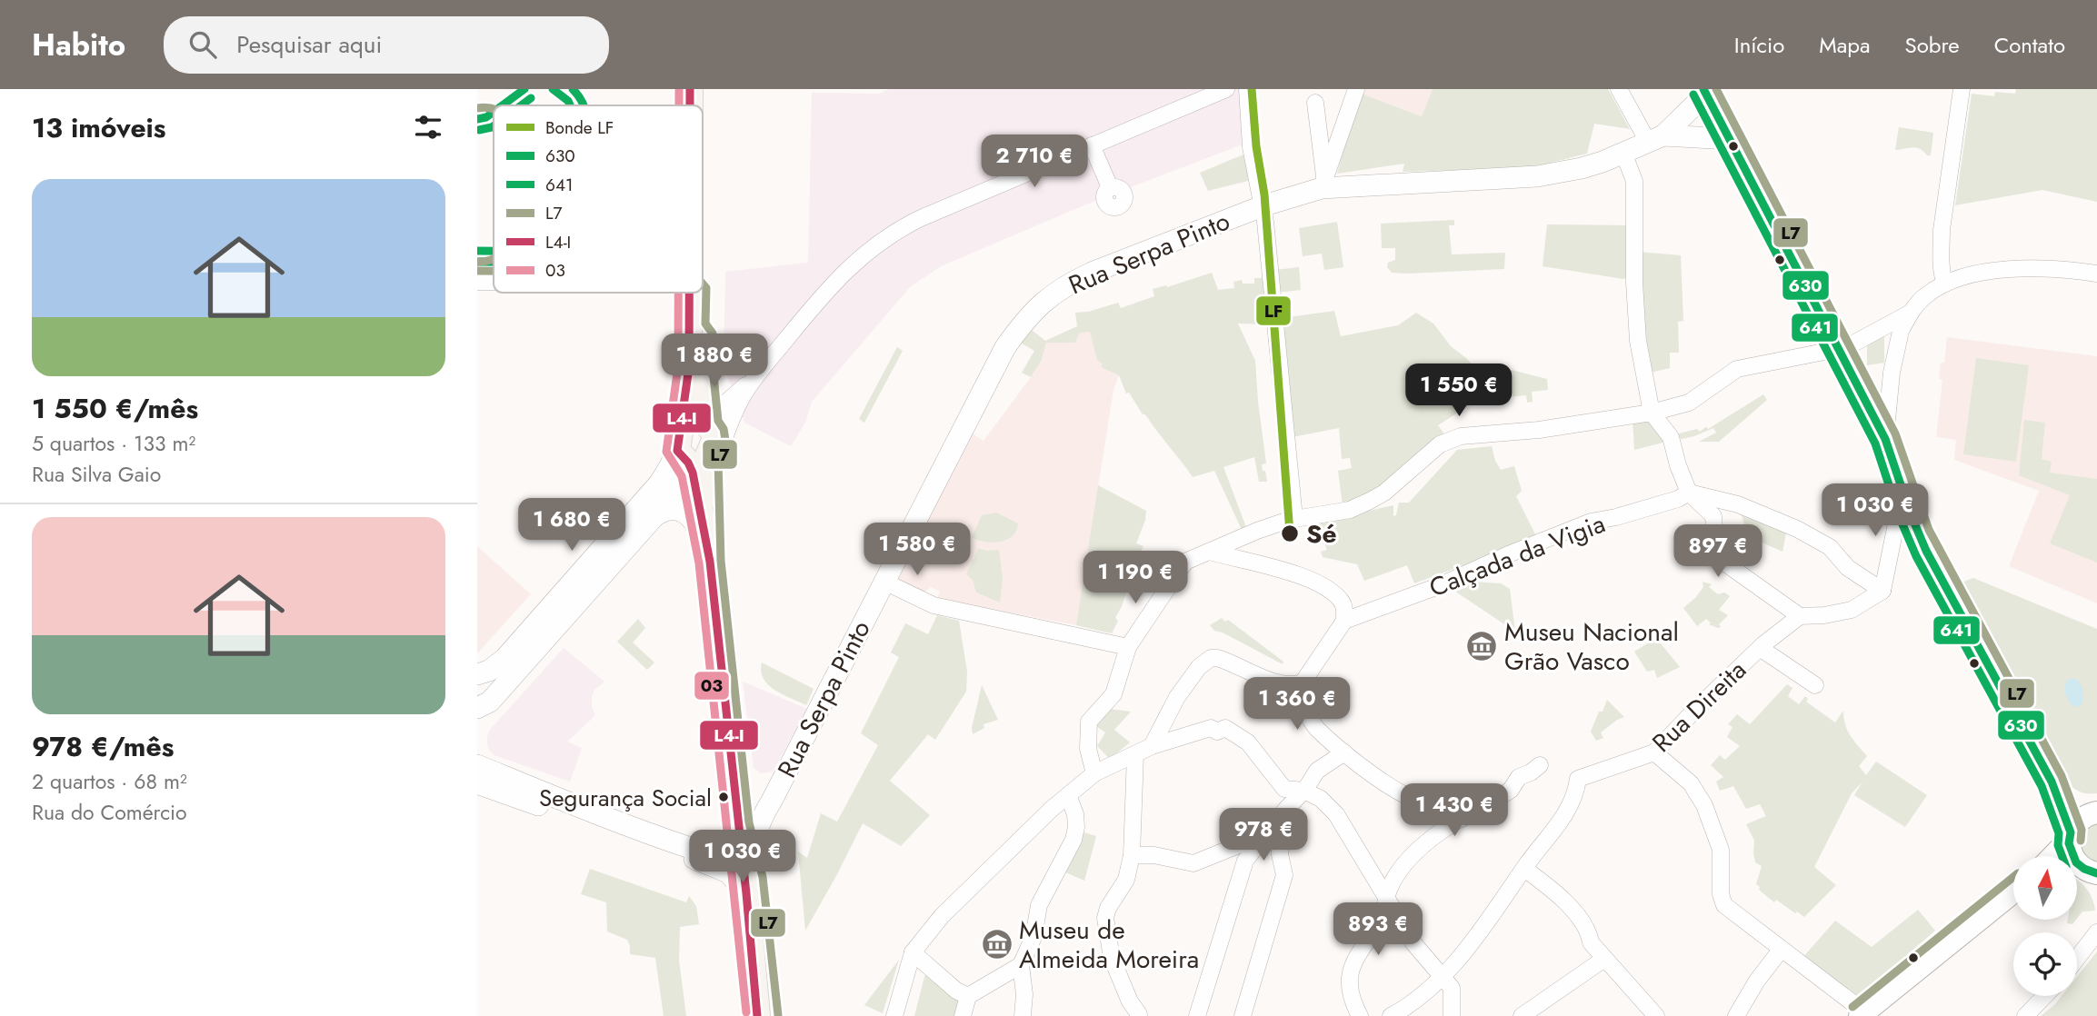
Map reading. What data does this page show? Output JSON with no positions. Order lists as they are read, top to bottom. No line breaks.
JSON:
{"streets":{"street":["Rua Serpa Pinto","Calçada da Vigia","Rua Direita"]},"places":{"other":["Sé","Segurança Social"],"museum":["Museu Nacional Grão Vasco","Museu de Almeida Moreira"]},"lines":["tram line LF","transit line 630","transit line 641","transit line L7","transit line L4-I","transit line 03"],"legend":["Bonde LF","630","641","L7","L4-I","03"],"north":"top","page":{"header":"Habito","search":"Pesquisar aqui","nav":["Início","Mapa","Sobre","Contato"],"heading":"13 imóveis","price":["2 710 €","1 880 €","1 550 €","1 030 €","1 680 €","1 580 €","897 €","1 190 €","1 360 €","1 430 €","978 €","1 030 €","893 €"],"list":[{"name":"1 550 €/mês","note":"5 quartos · 133 m² · Rua Silva Gaio"},{"name":"978 €/mês","note":"2 quartos · 68 m² · Rua do Comércio"}]}}
